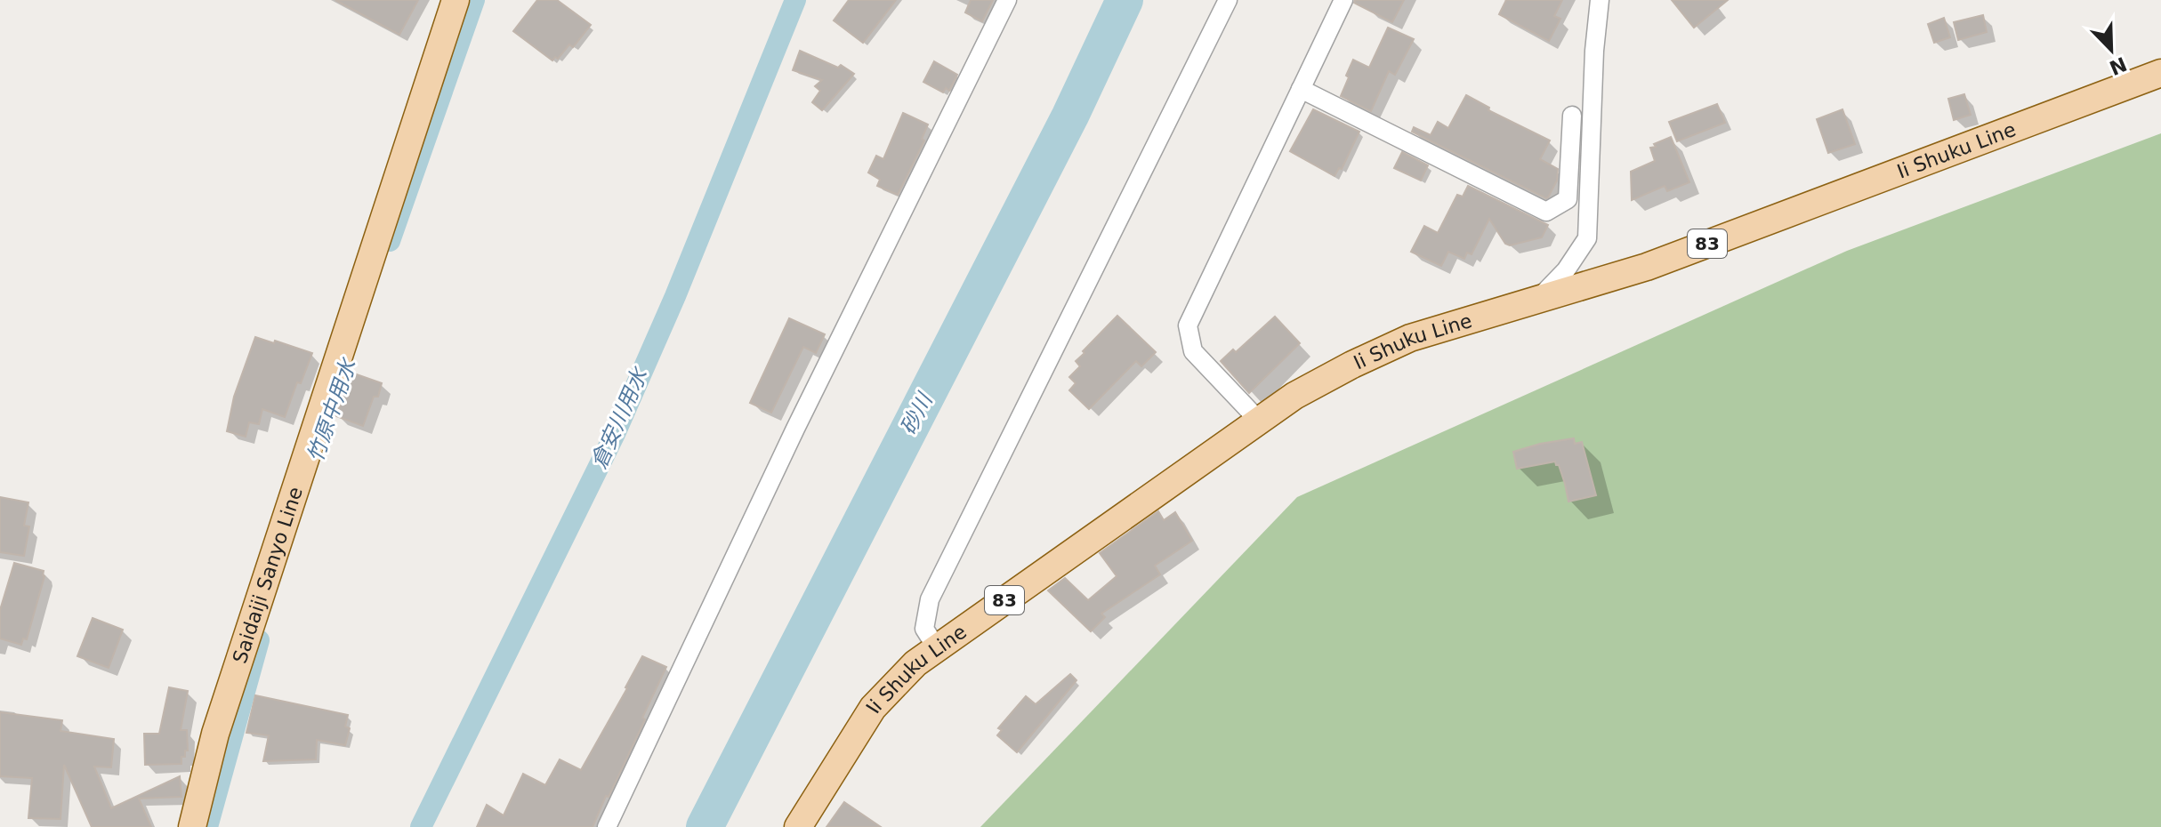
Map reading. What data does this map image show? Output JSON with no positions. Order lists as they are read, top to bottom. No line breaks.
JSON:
{"streets":{"main road":["Ii Shuku Line","83","Saidaiji Sanyo Line"]},"water":["竹原中用水","砂川","倉安川用水"],"north":"bottom right"}
